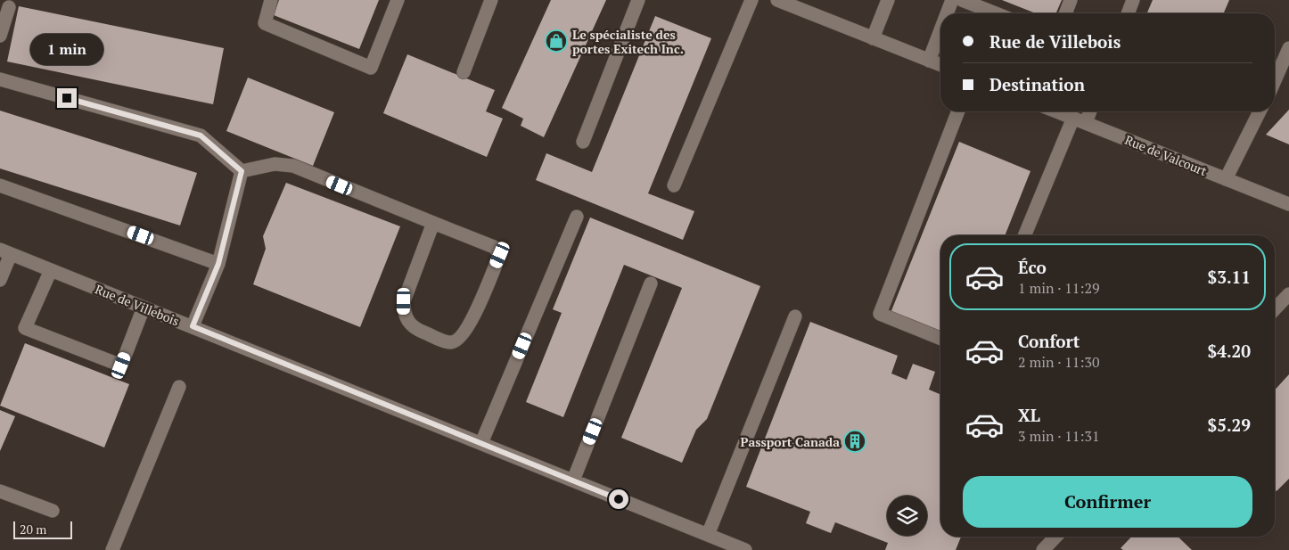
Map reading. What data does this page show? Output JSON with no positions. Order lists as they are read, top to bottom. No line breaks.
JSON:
{"streets":{"street":["Rue de Valcourt","Rue de Villebois"]},"places":{"shop":["Le spécialiste des portes Exitech Inc."],"building":["Passport Canada"]},"scale_bar":"20 m","page":{"banner":["Rue de Villebois","Destination"],"bubble":"1 min","list":[{"name":"Éco","note":"1 min · 11:29","value":"$3.11"},{"name":"Confort","note":"2 min · 11:30","value":"$4.20"},{"name":"XL","note":"3 min · 11:31","value":"$5.29"}],"buttons":"Confirmer","scale":"20 m"}}
